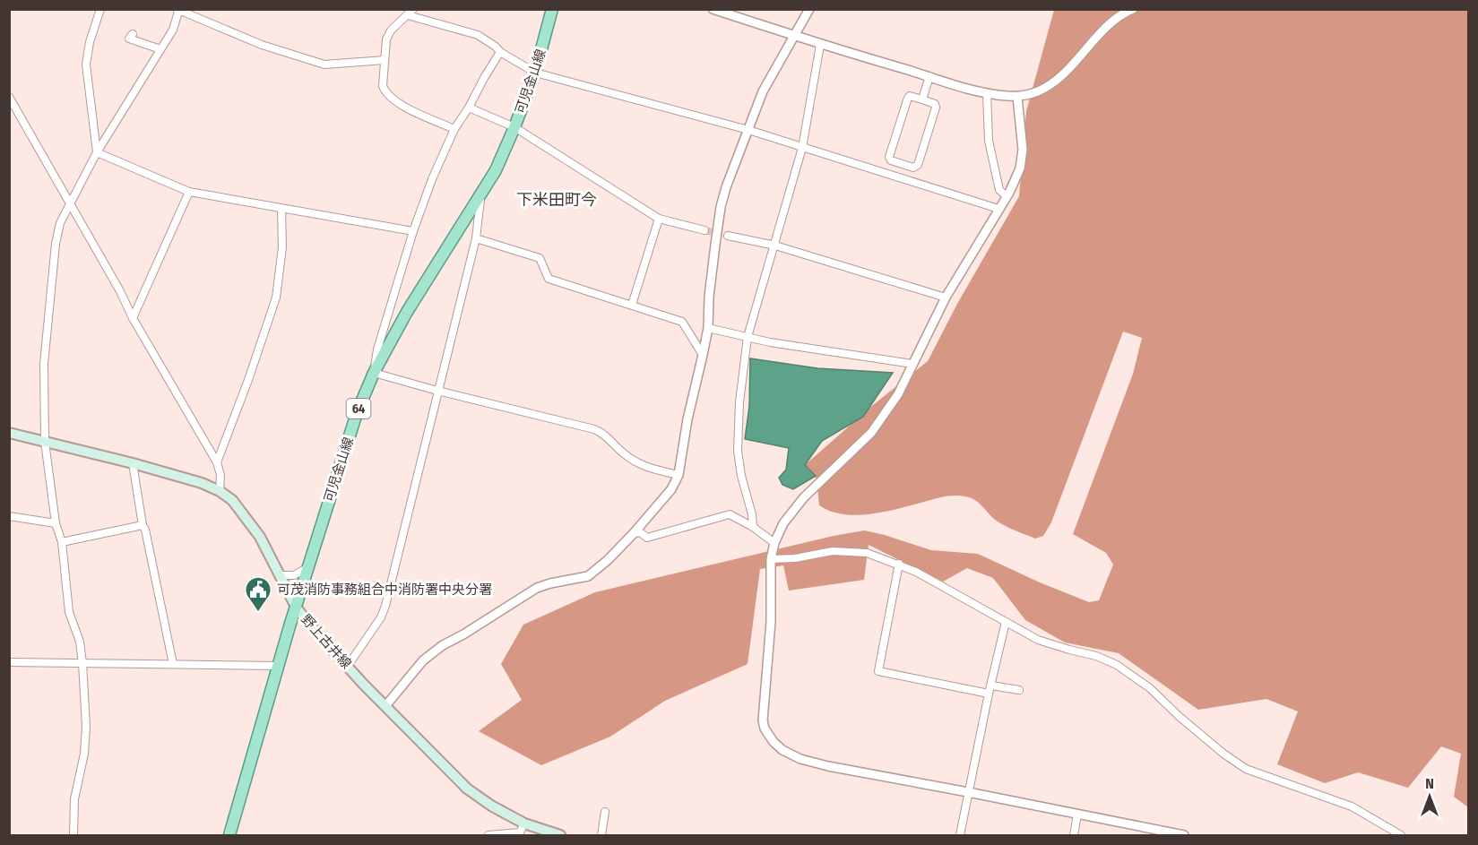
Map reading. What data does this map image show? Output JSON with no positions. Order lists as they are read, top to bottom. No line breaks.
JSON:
{"streets":{"main road":["可児金山線","64","野上古井線"]},"crossings":[["可児金山線","野上古井線"]],"districts":["下米田町今"],"places":{"public building":["可茂消防事務組合中消防署中央分署"]},"north":"top"}
